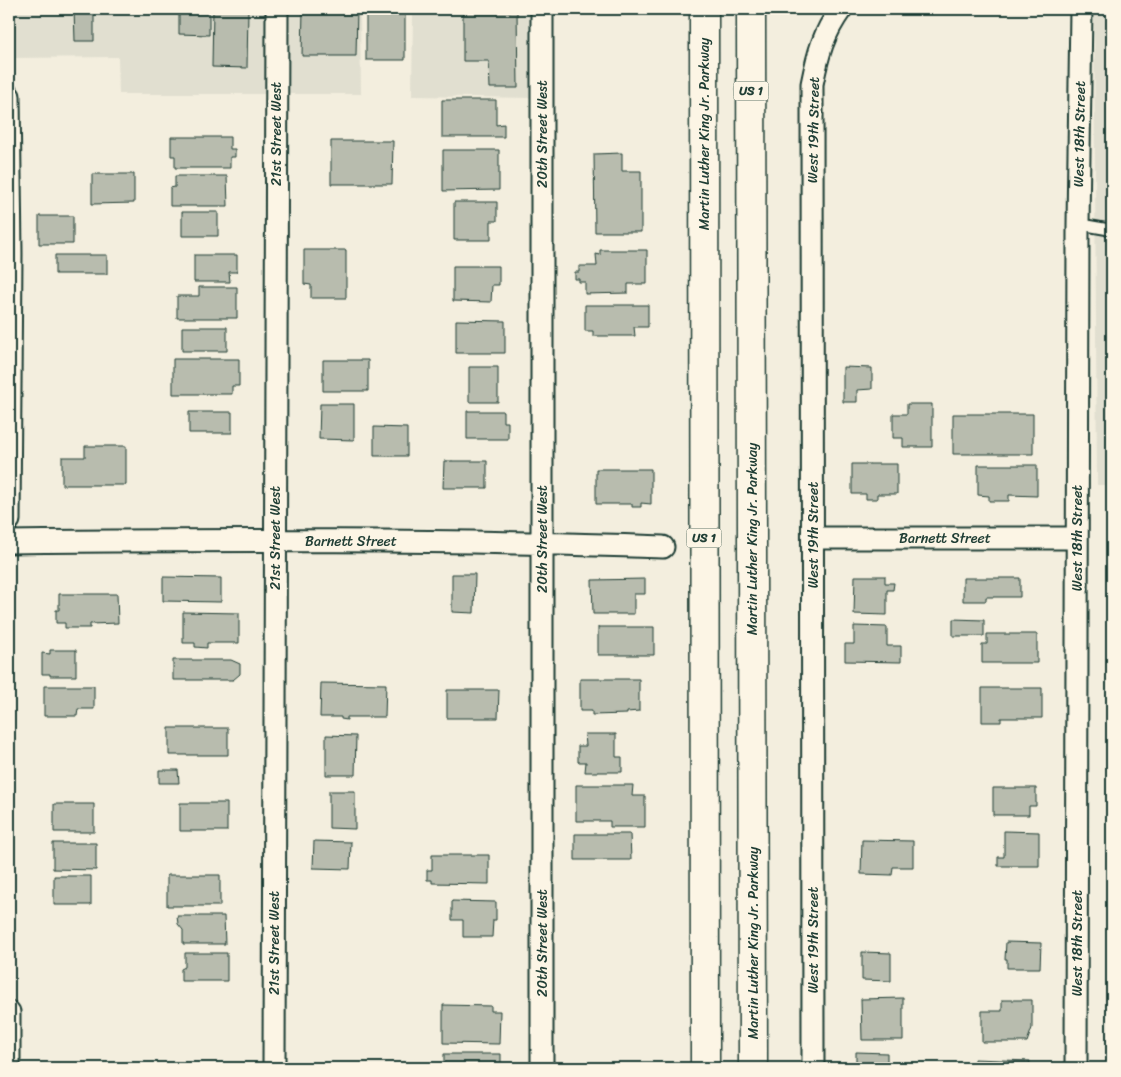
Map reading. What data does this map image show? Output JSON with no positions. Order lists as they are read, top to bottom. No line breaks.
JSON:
{"streets":{"highway":["US 1","Martin Luther King Jr. Parkway"],"street":["West 19th Street","21st Street West","20th Street West","West 18th Street","Barnett Street"]},"crossings":[["West 19th Street","Barnett Street"],["21st Street West","Barnett Street"],["20th Street West","Barnett Street"],["West 18th Street","Barnett Street"]]}
